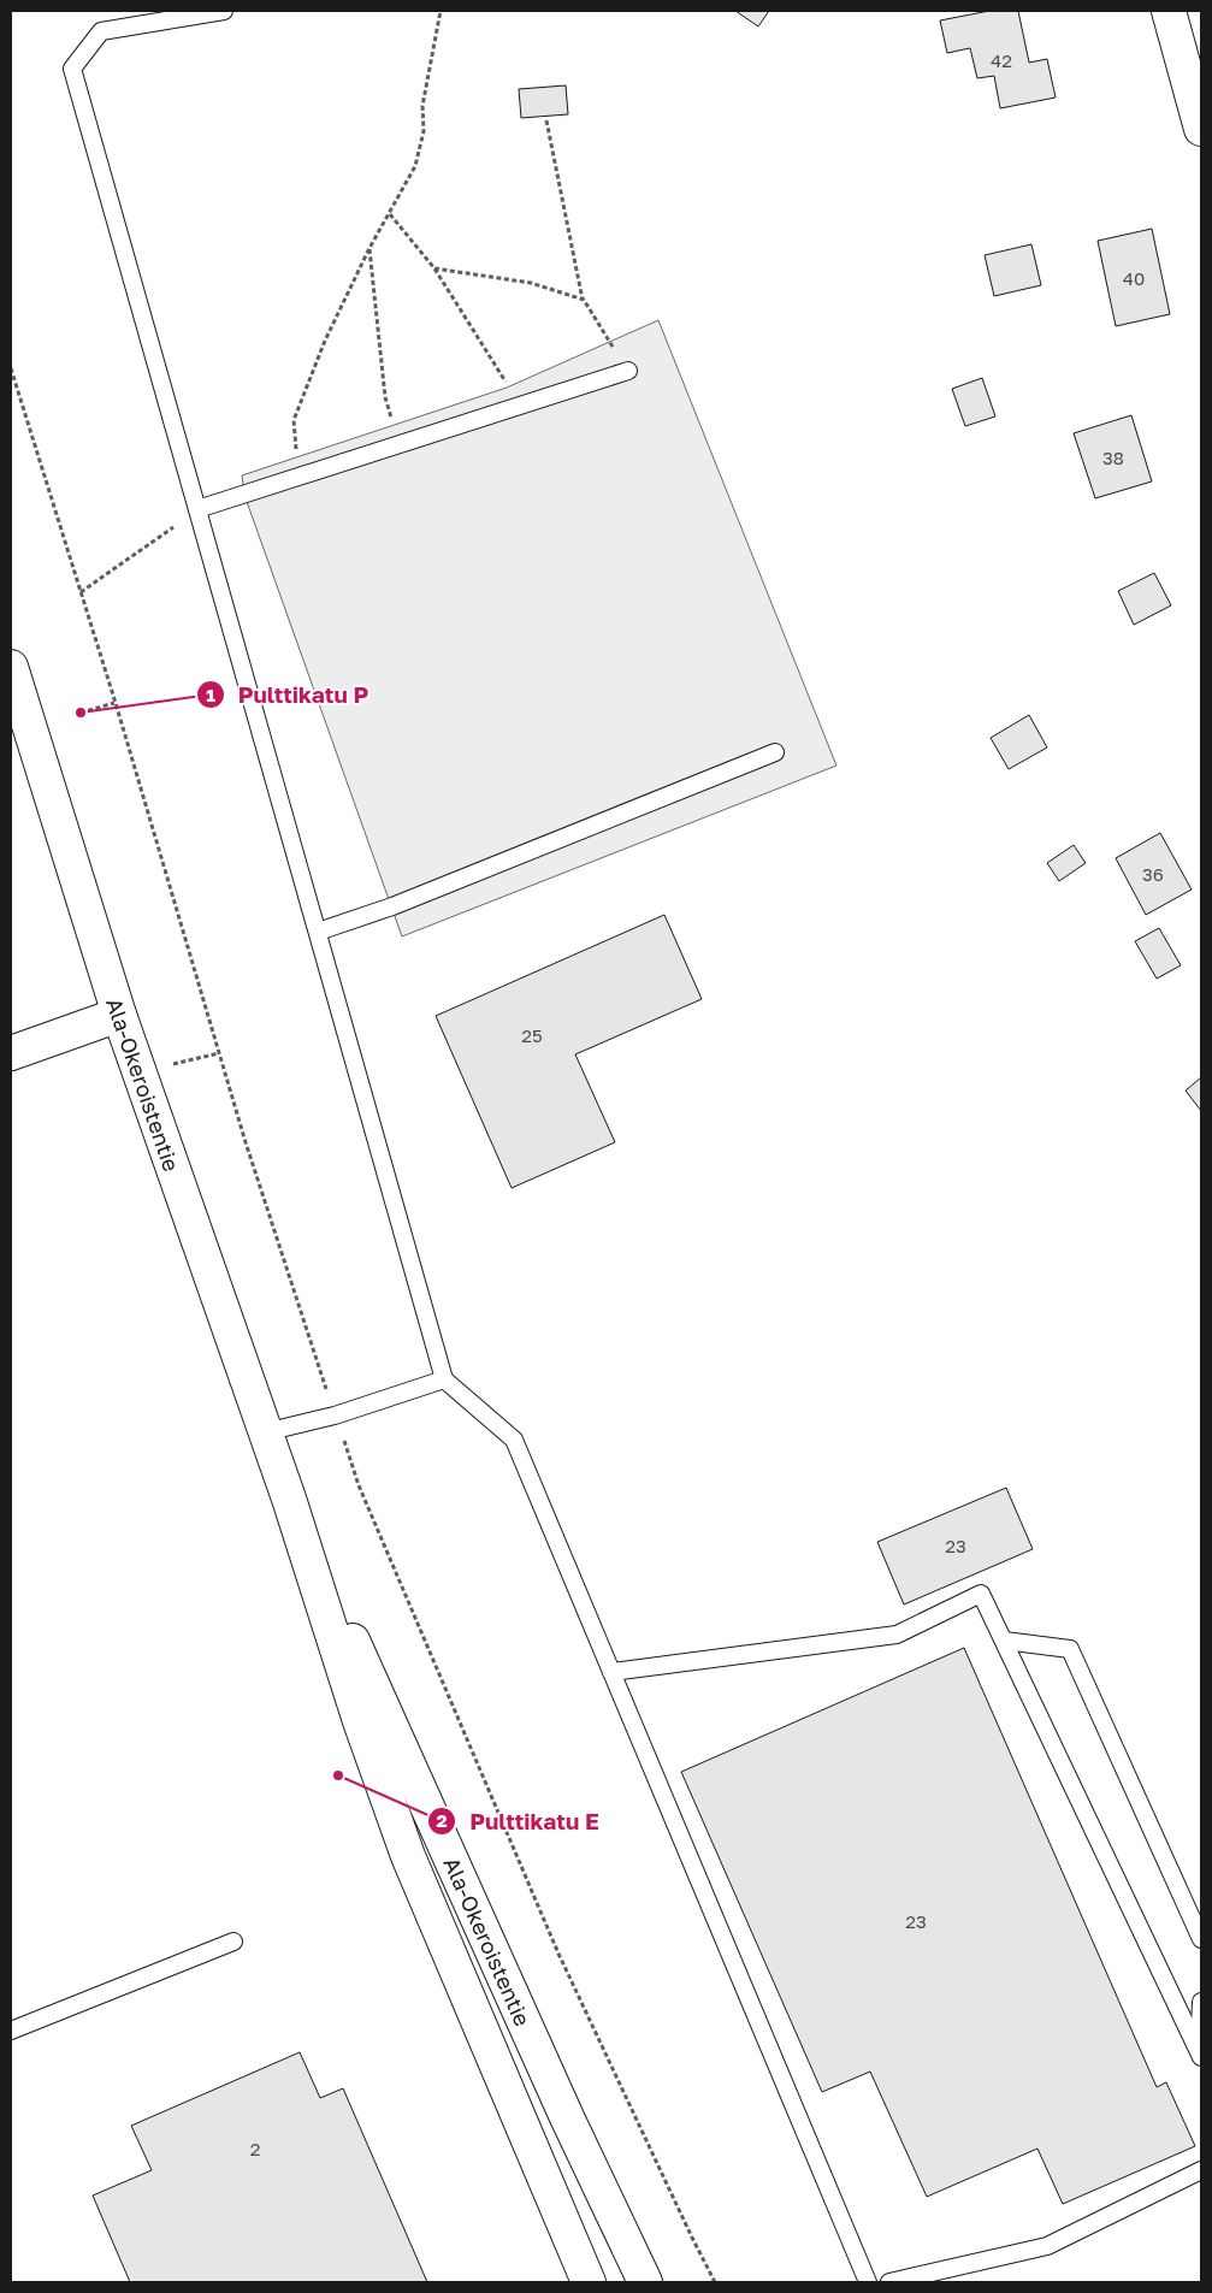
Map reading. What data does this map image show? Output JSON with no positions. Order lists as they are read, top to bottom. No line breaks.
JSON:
{"streets":{"main road":["Ala-Okeroistentie"]},"places":["Pulttikatu P","Pulttikatu E"],"house_numbers":["42","40","38","36","25","23","23","2"]}
